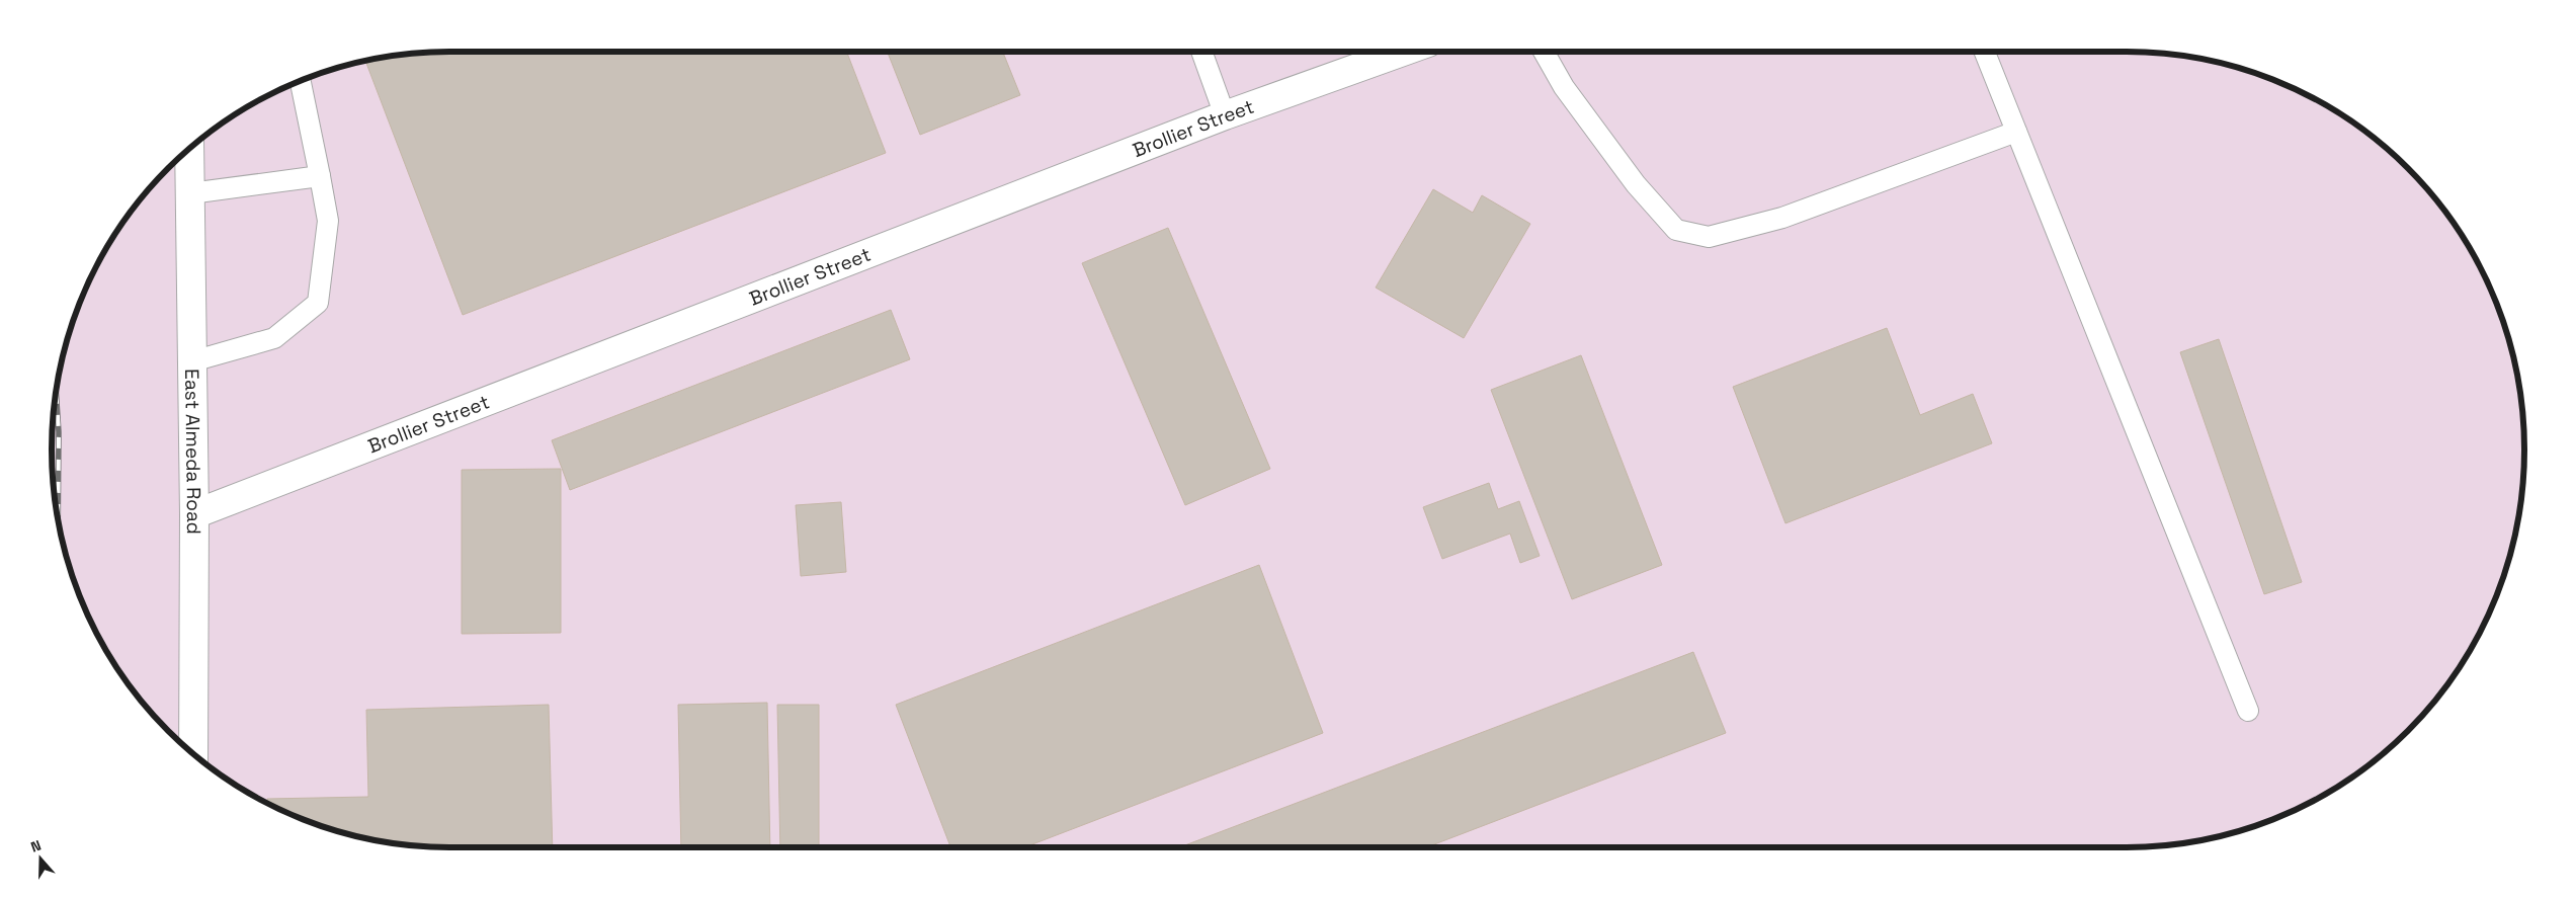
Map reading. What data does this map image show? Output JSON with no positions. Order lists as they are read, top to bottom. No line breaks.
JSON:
{"streets":{"street":["Brollier Street","East Almeda Road"]},"crossings":[["Brollier Street","East Almeda Road"]],"north":"top"}
